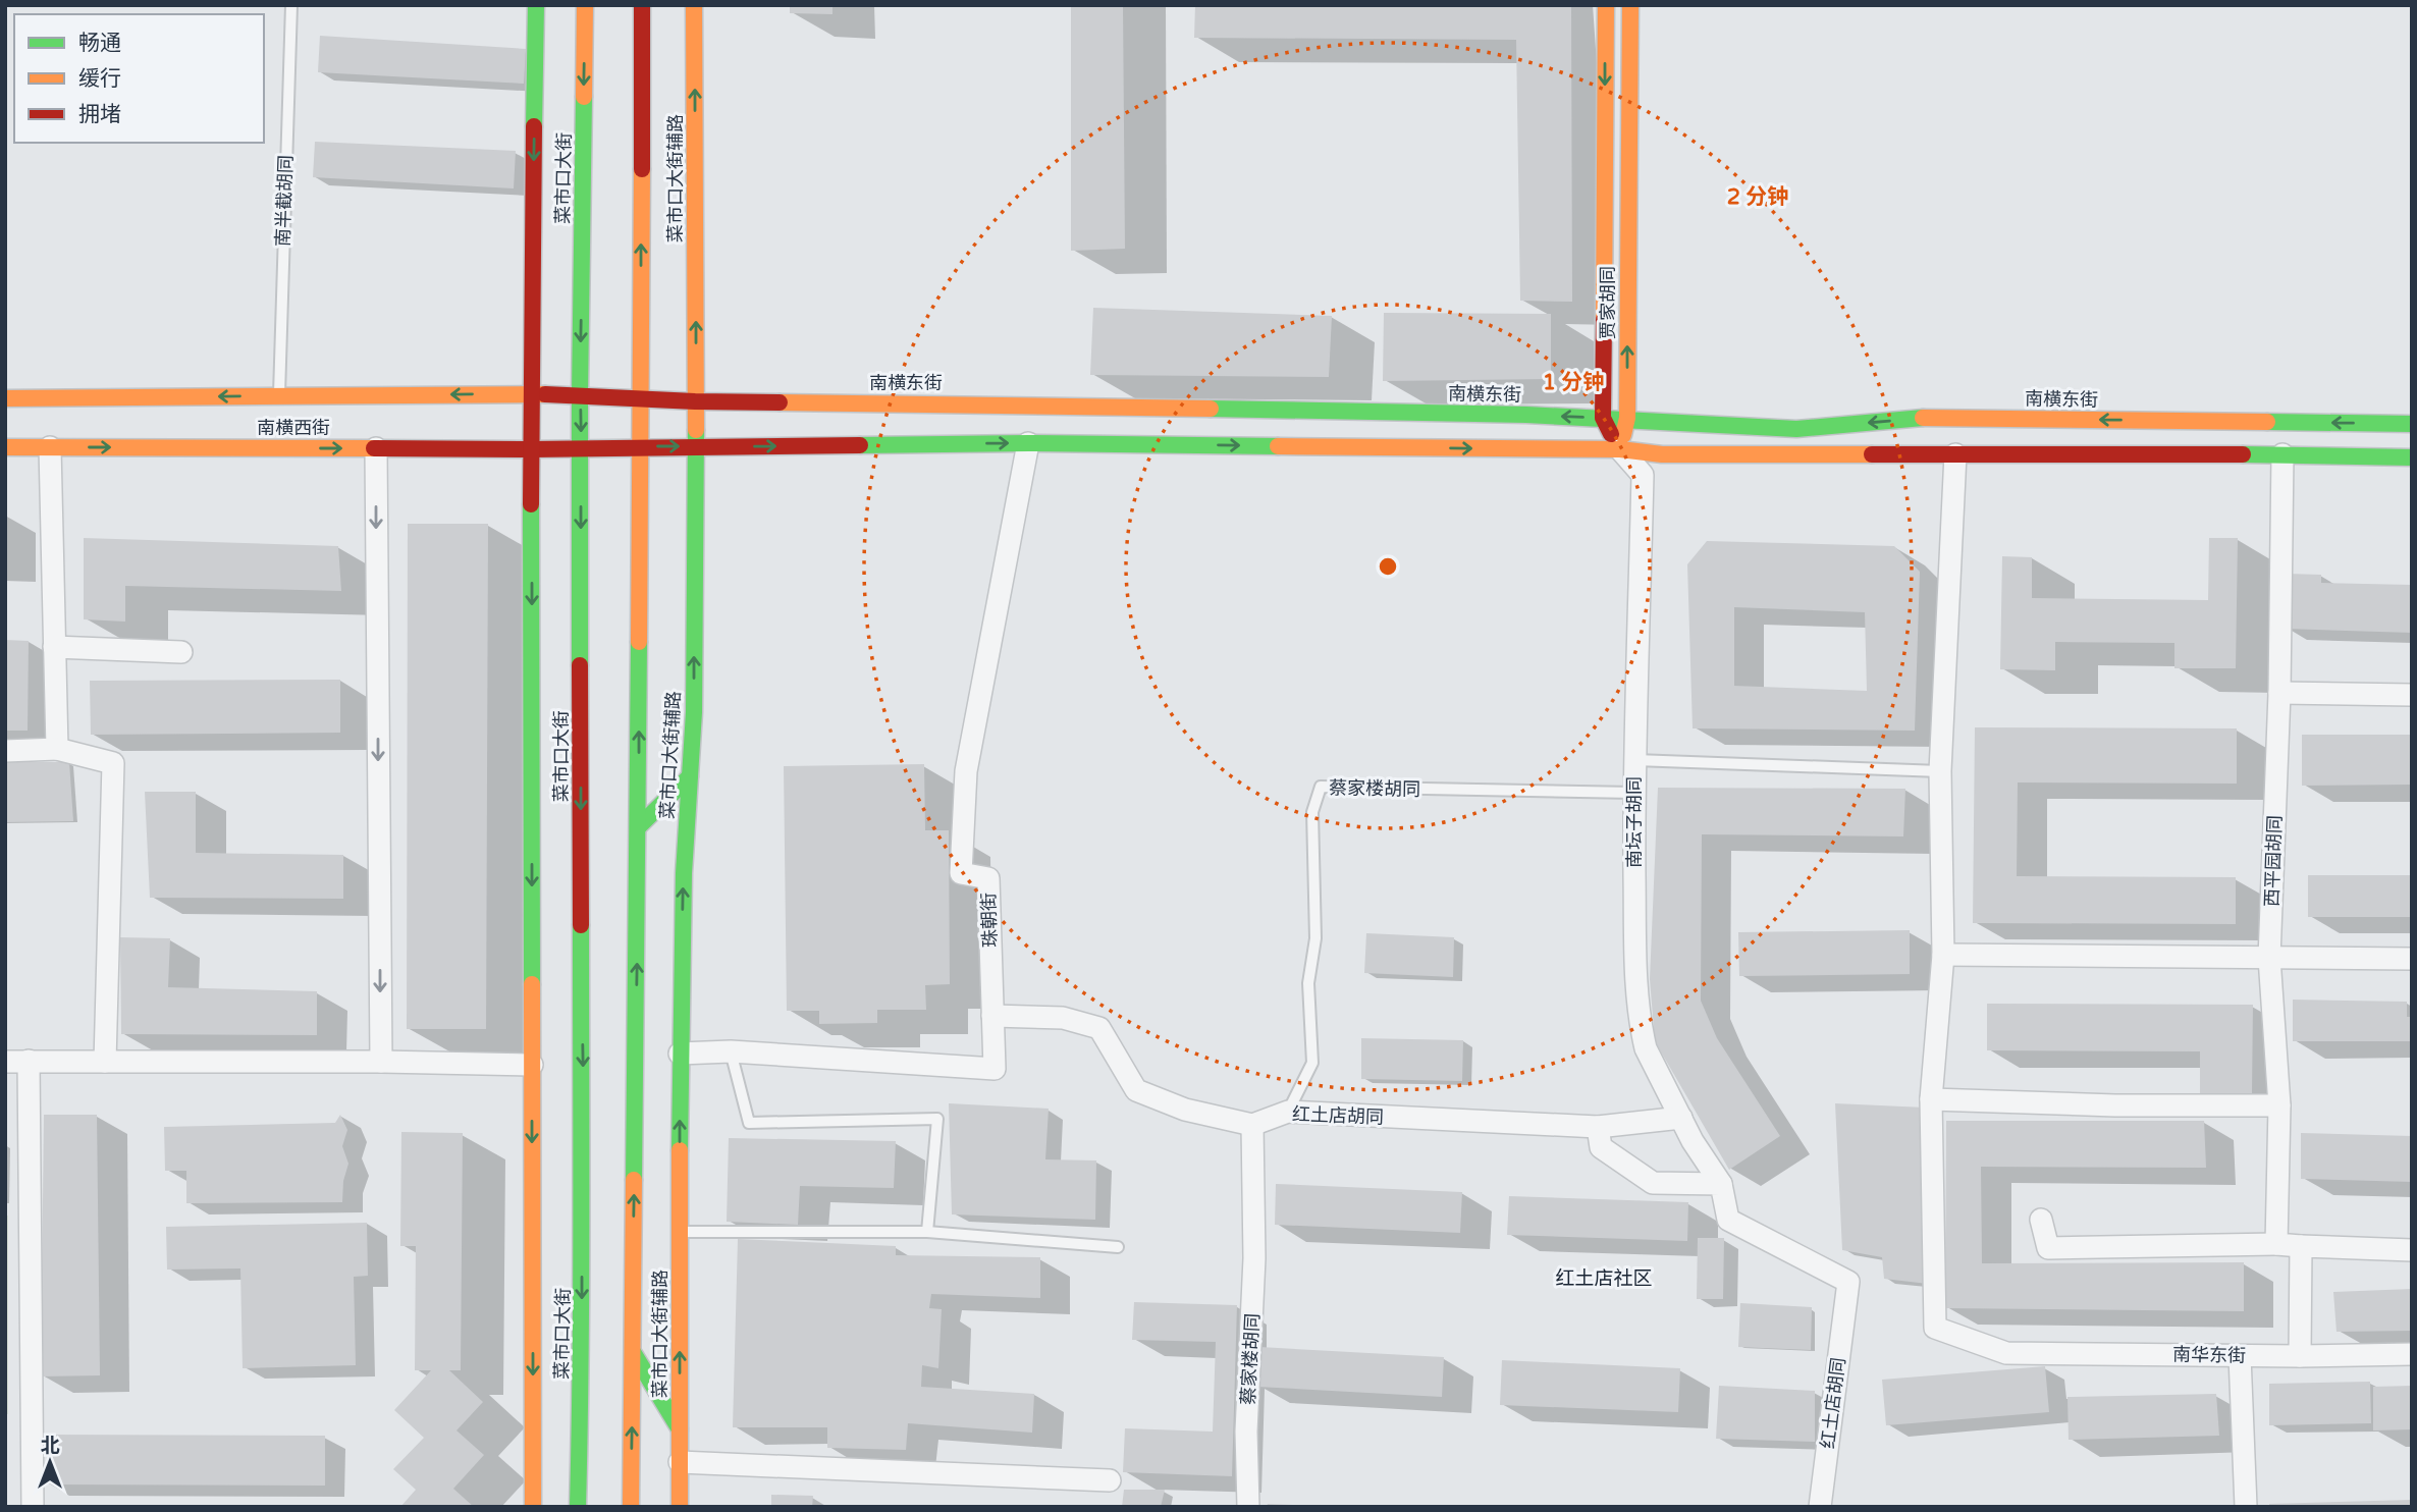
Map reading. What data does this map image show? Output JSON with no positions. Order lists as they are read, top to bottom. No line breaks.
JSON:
{"streets":{"main road":["菜市口大街","菜市口大街辅路","贾家胡同","南横东街","南横西街"],"street":["蔡家楼胡同","南坛子胡同","西平园胡同","珠朝街","红土店胡同","南华东街"],"lane":["南半截胡同"]},"crossings":[["菜市口大街","南横西街"],["菜市口大街辅路","南横东街"],["菜市口大街辅路","珠朝街"],["南半截胡同","南横西街"],["贾家胡同","南横东街"],["贾家胡同","南坛子胡同"],["南横东街","南横西街"],["蔡家楼胡同","南坛子胡同"],["蔡家楼胡同","红土店胡同"],["南坛子胡同","红土店胡同"]],"districts":["红土店社区"],"legend":["畅通","缓行","拥堵"],"north":"top","rings":["2 分钟","1 分钟"]}
